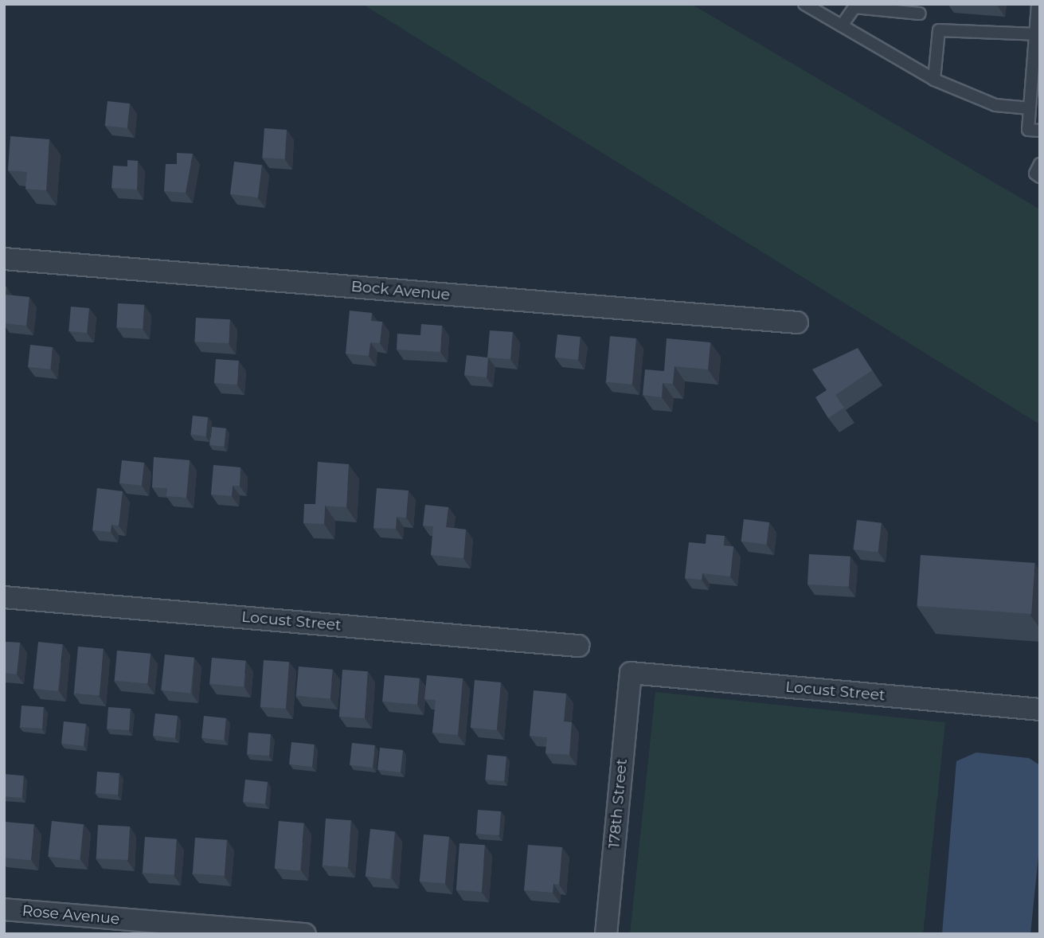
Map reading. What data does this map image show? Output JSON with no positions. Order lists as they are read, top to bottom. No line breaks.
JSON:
{"streets":{"street":["Bock Avenue","Locust Street","178th Street","Rose Avenue"]},"crossings":[["Locust Street","178th Street"]]}
